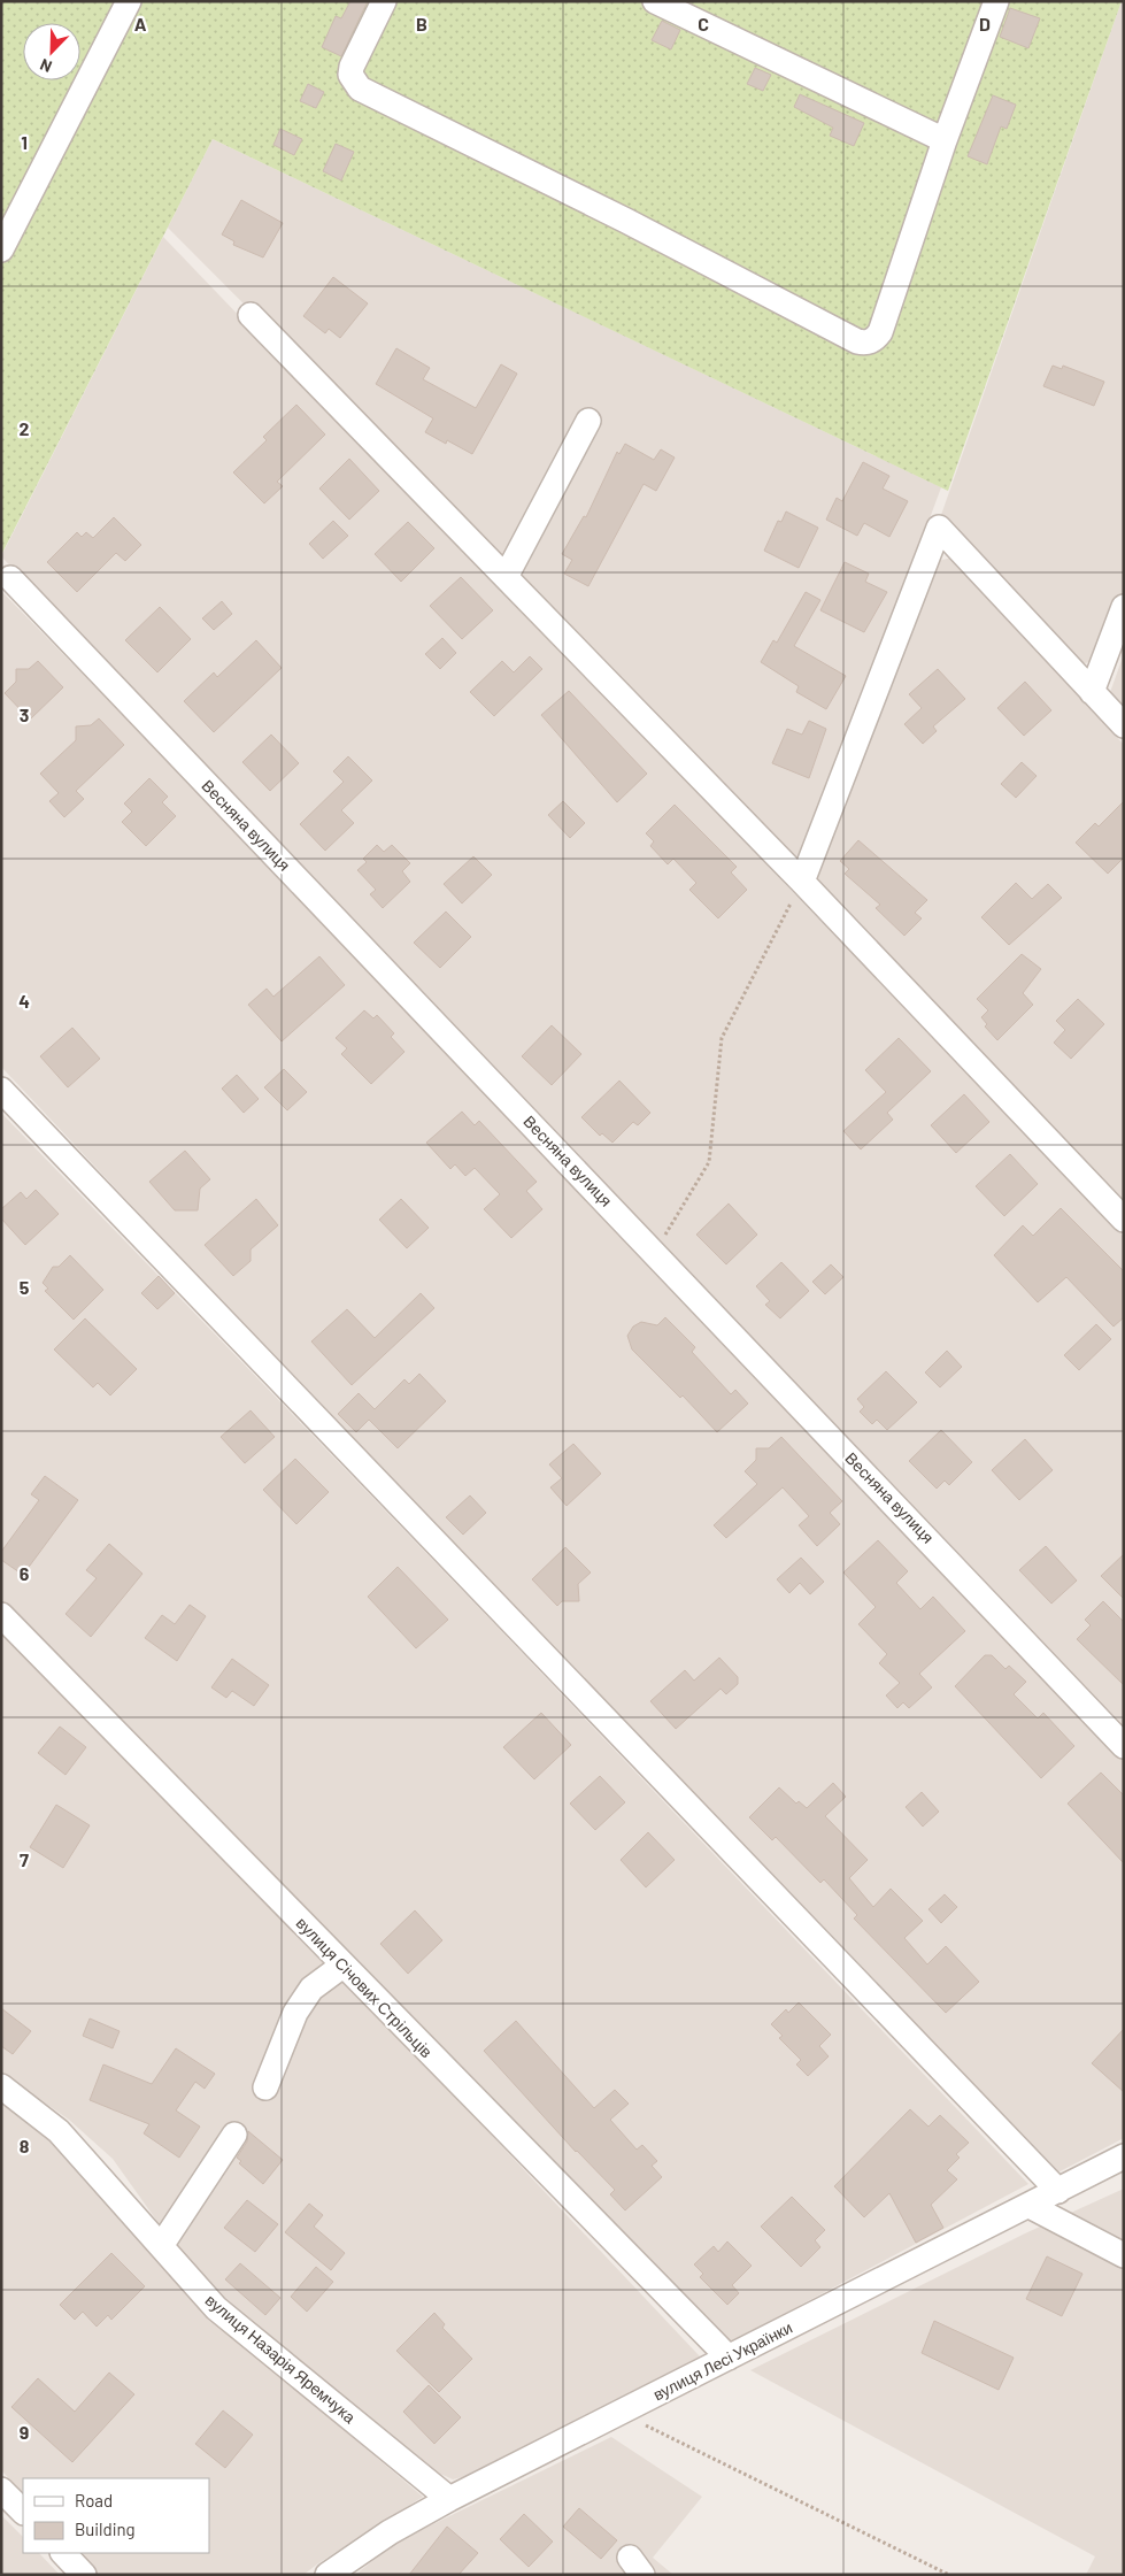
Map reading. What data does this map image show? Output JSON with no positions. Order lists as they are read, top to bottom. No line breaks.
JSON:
{"streets":{"street":["Весняна вулиця","вулиця Січових Стрільців","вулиця Назарія Яремчука","вулиця Лесі Українки"]},"crossings":[["вулиця Січових Стрільців","вулиця Лесі Українки"],["вулиця Назарія Яремчука","вулиця Лесі Українки"]],"legend":["Road","Building"],"north":"bottom left","grid":{"columns":["A","B","C","D"],"rows":["1","2","3","4","5","6","7","8","9"]}}
